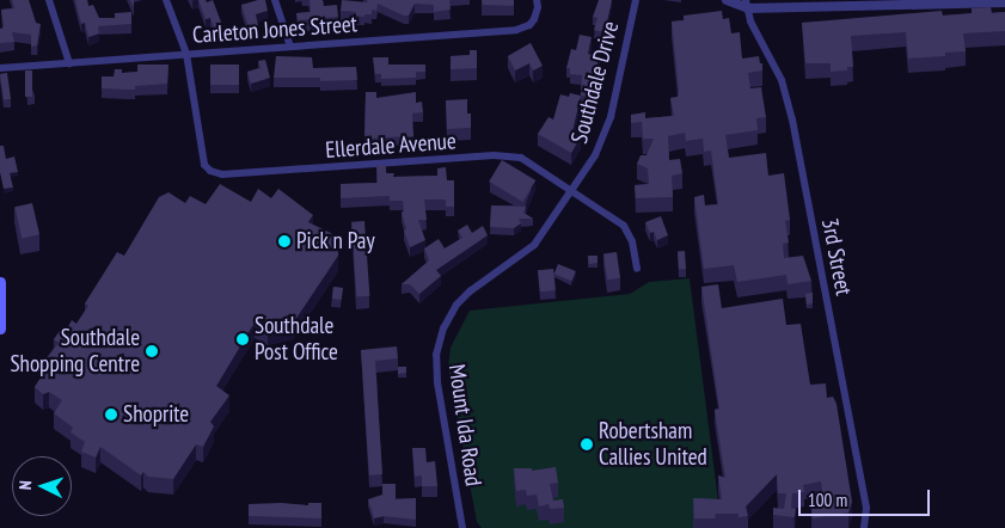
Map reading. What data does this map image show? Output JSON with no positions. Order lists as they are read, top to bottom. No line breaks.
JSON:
{"streets":{"street":["Carleton Jones Street","Southdale Drive","Ellerdale Avenue","3rd Street","Mount Ida Road"]},"crossings":[["Carleton Jones Street","Ellerdale Avenue"],["Southdale Drive","Ellerdale Avenue"],["Southdale Drive","Mount Ida Road"]],"places":["Pick n Pay","Southdale Post Office","Southdale Shopping Centre","Shoprite","Robertsham Callies United"],"scale_bar":"100 m","north":"left"}
